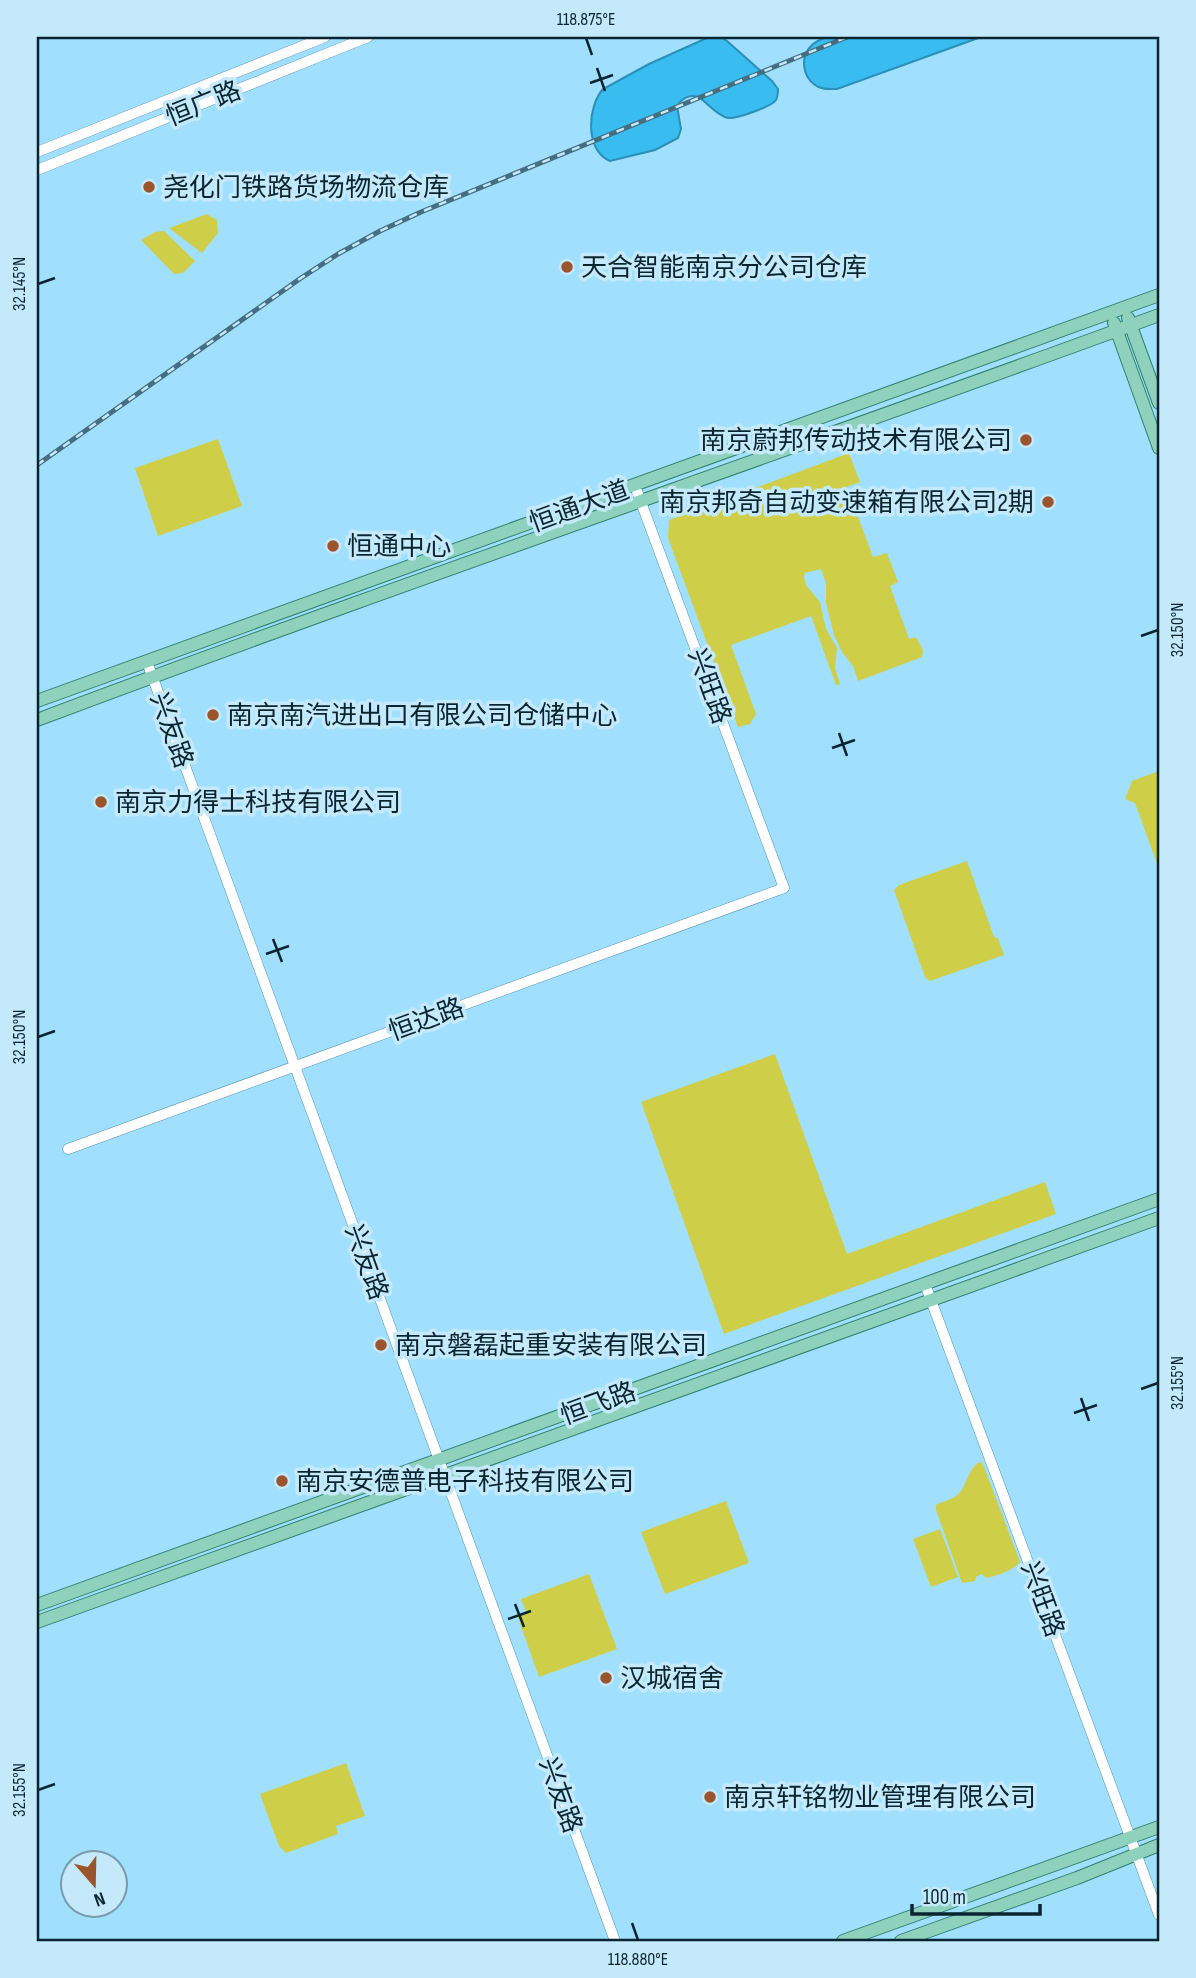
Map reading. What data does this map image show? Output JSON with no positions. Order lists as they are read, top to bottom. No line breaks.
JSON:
{"streets":{"main road":["恒通大道","恒飞路"],"street":["恒广路","兴旺路","兴友路","恒达路"]},"crossings":[["恒通大道","兴旺路"],["恒通大道","兴友路"],["兴旺路","恒达路"],["兴旺路","恒飞路"],["兴友路","恒达路"],["兴友路","恒飞路"]],"places":["尧化门铁路货场物流仓库","天合智能南京分公司仓库","南京蔚邦传动技术有限公司","南京邦奇自动变速箱有限公司2期","恒通中心","南京南汽进出口有限公司仓储中心","南京力得士科技有限公司","南京磐磊起重安装有限公司","南京安德普电子科技有限公司","汉城宿舍","南京轩铭物业管理有限公司"],"scale_bar":"100 m","north":"bottom","coordinates":["118.875°E","32.145°N","32.150°N","32.155°N","118.880°E"]}
